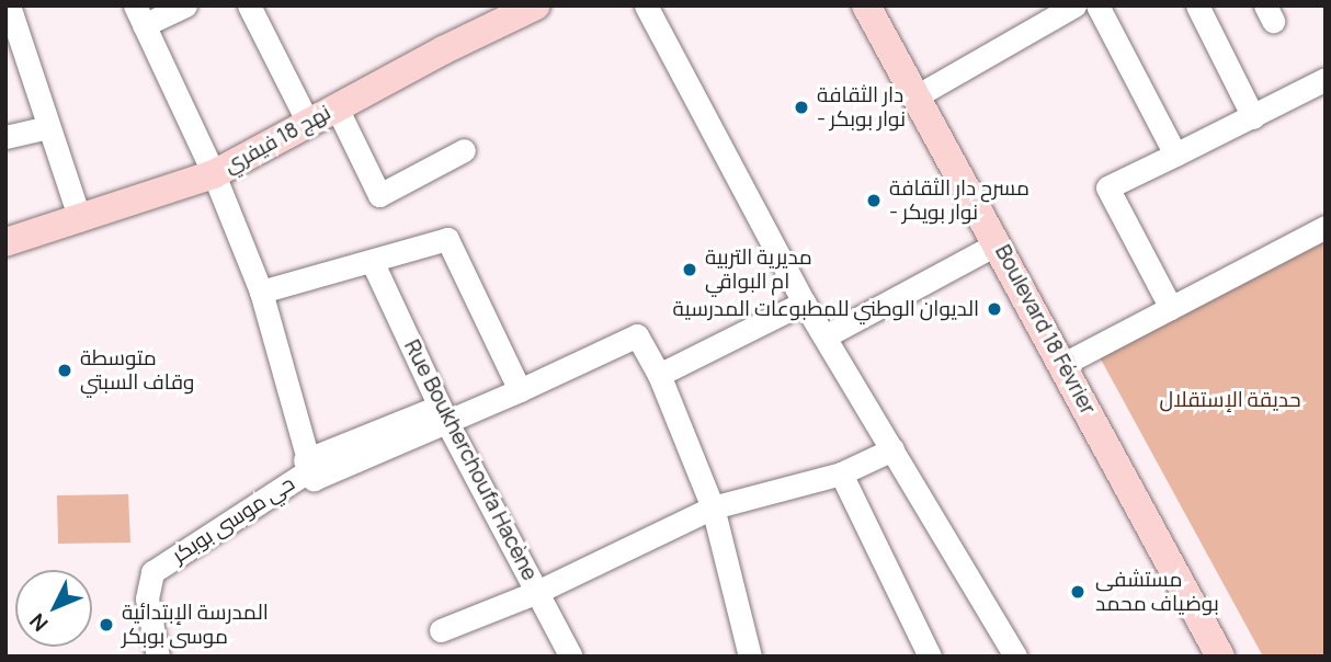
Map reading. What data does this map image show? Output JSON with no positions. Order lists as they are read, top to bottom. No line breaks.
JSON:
{"streets":{"main road":["نهج 18 فيفري","Boulevard 18 Février"],"street":["Rue Boukherchoufa Hacène","حي موسى بوبكر"]},"crossings":[["Rue Boukherchoufa Hacène","حي موسى بوبكر"]],"parks":["حديقة الإستقلال"],"places":["دار الثقافة - نوار بوبكر","مسرح دار الثقافة - نوار بويكر","مديرية التربية ام البواقي","الديوان الوطني للمطبوعات المدرسية","متوسطة وقاف السبتي","مستشفى بوضياف محمد","المدرسة الإبتدائية موسى بوبكر"],"north":"bottom left"}
